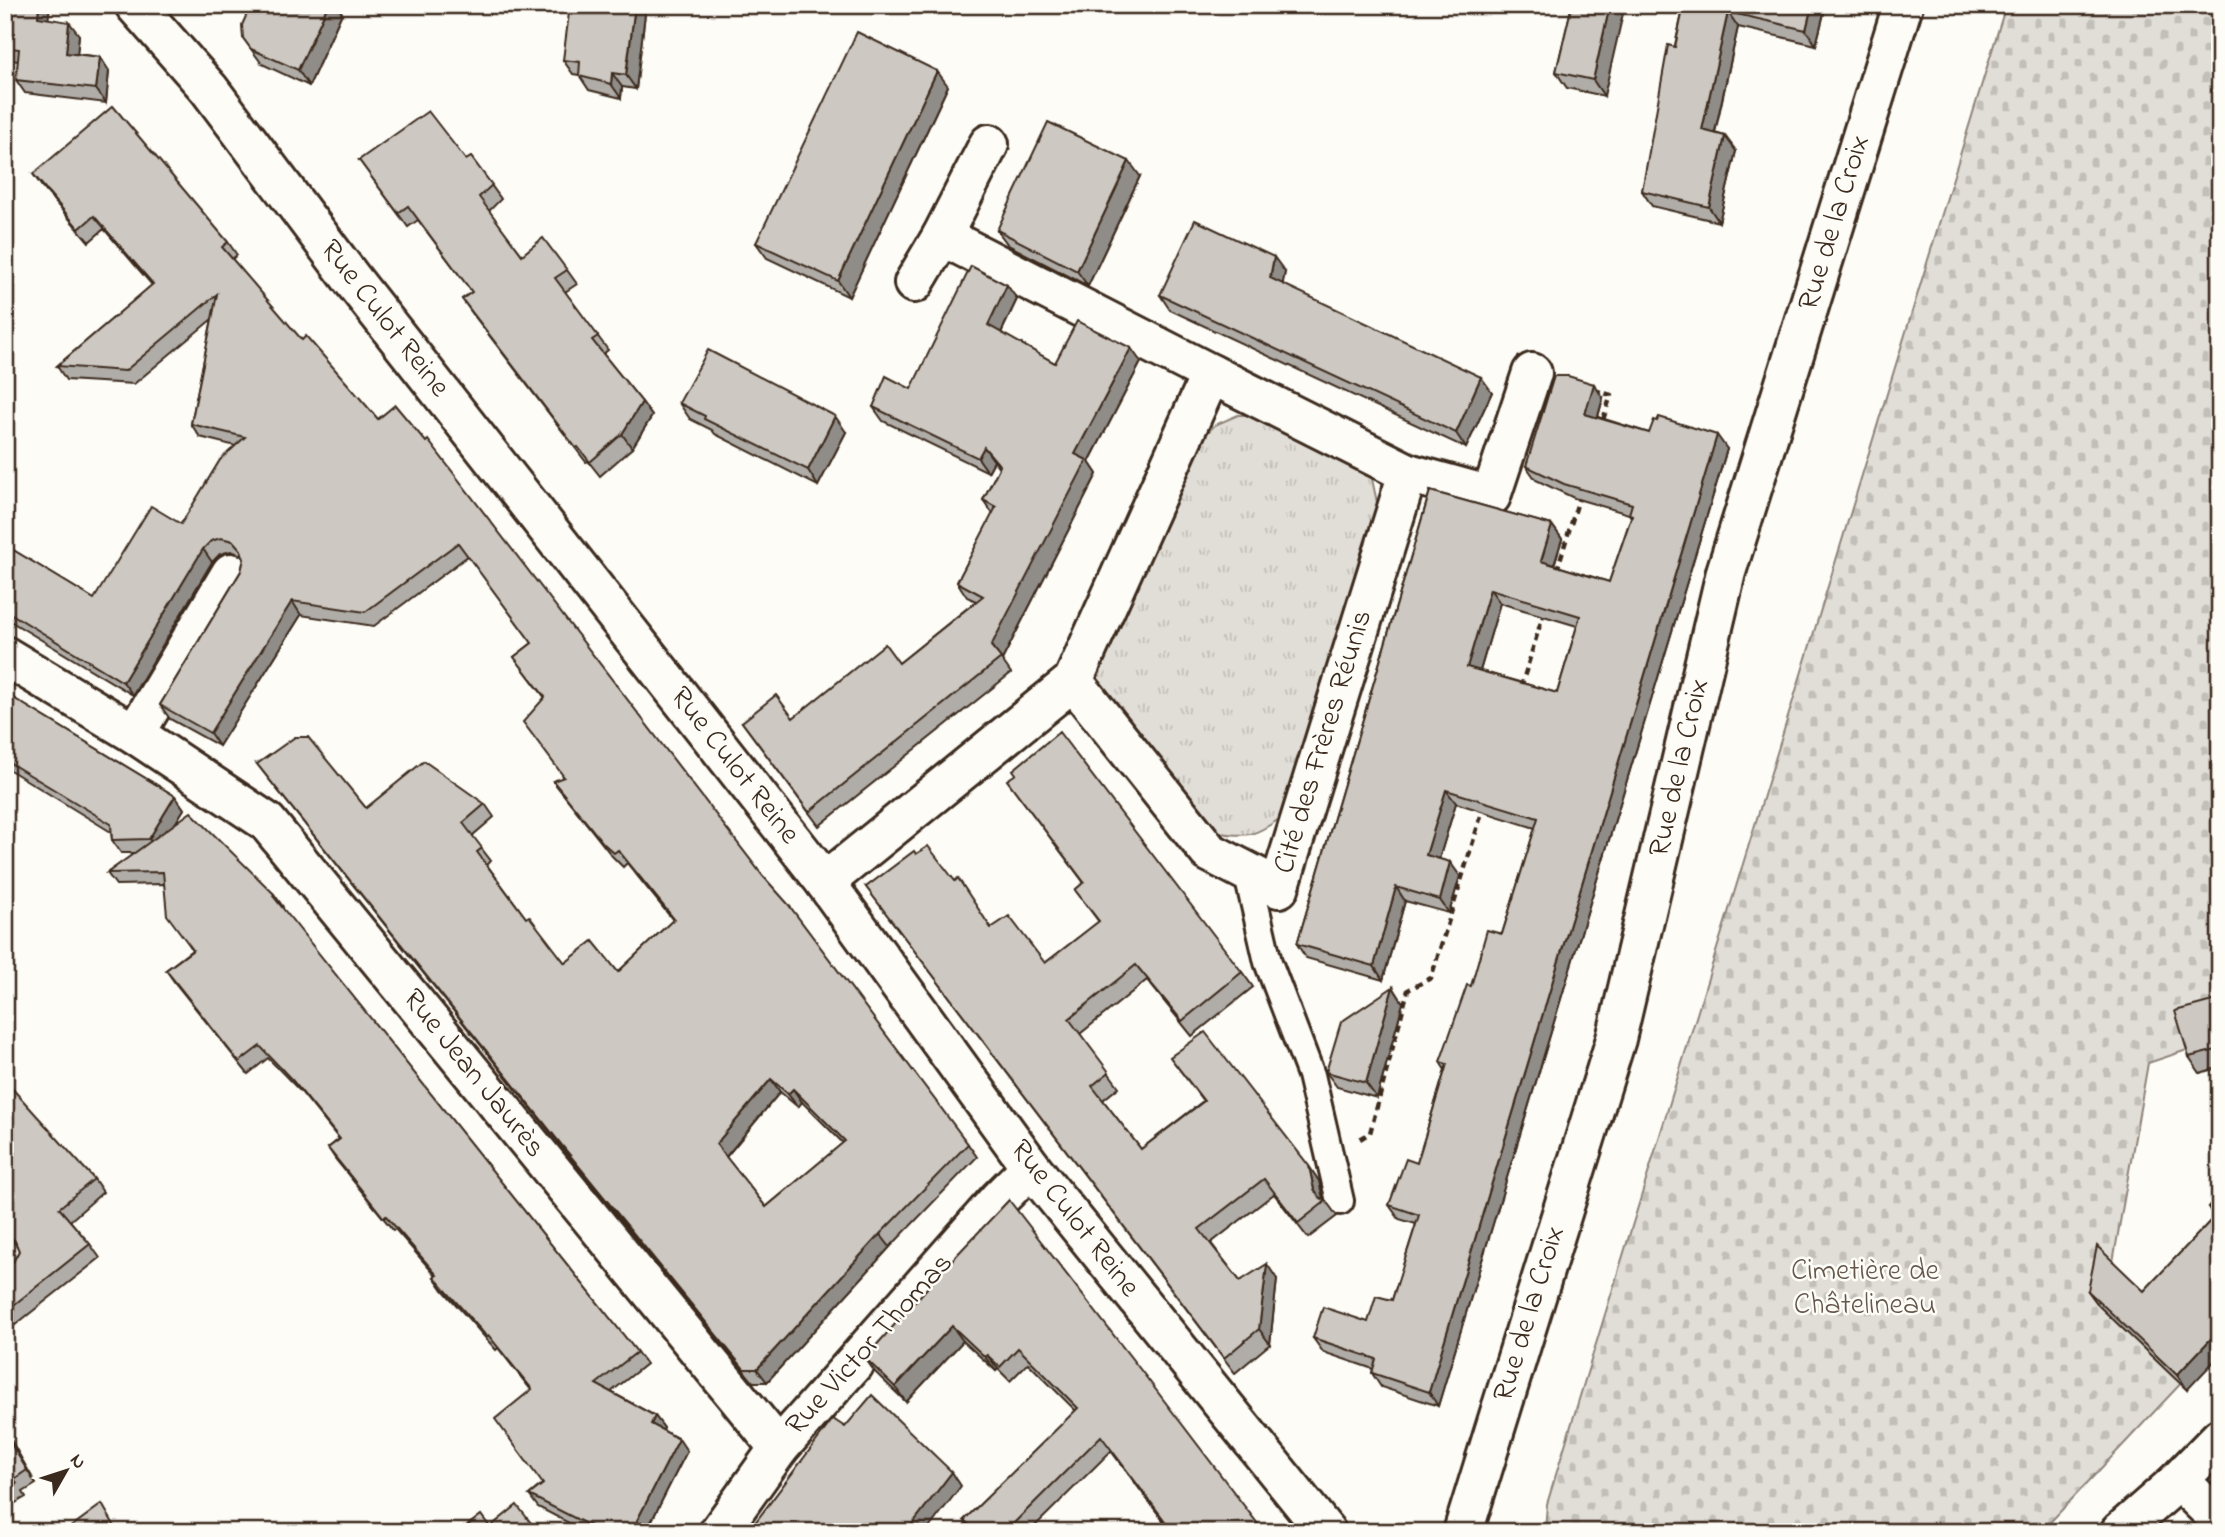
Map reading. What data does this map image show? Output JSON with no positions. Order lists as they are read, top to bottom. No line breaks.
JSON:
{"streets":{"street":["Rue de la Croix","Rue Culot Reine","Cité des Frères Réunis","Rue Jean Jaurès","Rue Victor Thomas"]},"crossings":[["Rue Culot Reine","Rue Victor Thomas"],["Rue Jean Jaurès","Rue Victor Thomas"]],"parks":["Cimetière de Châtelineau"],"north":"top right"}
